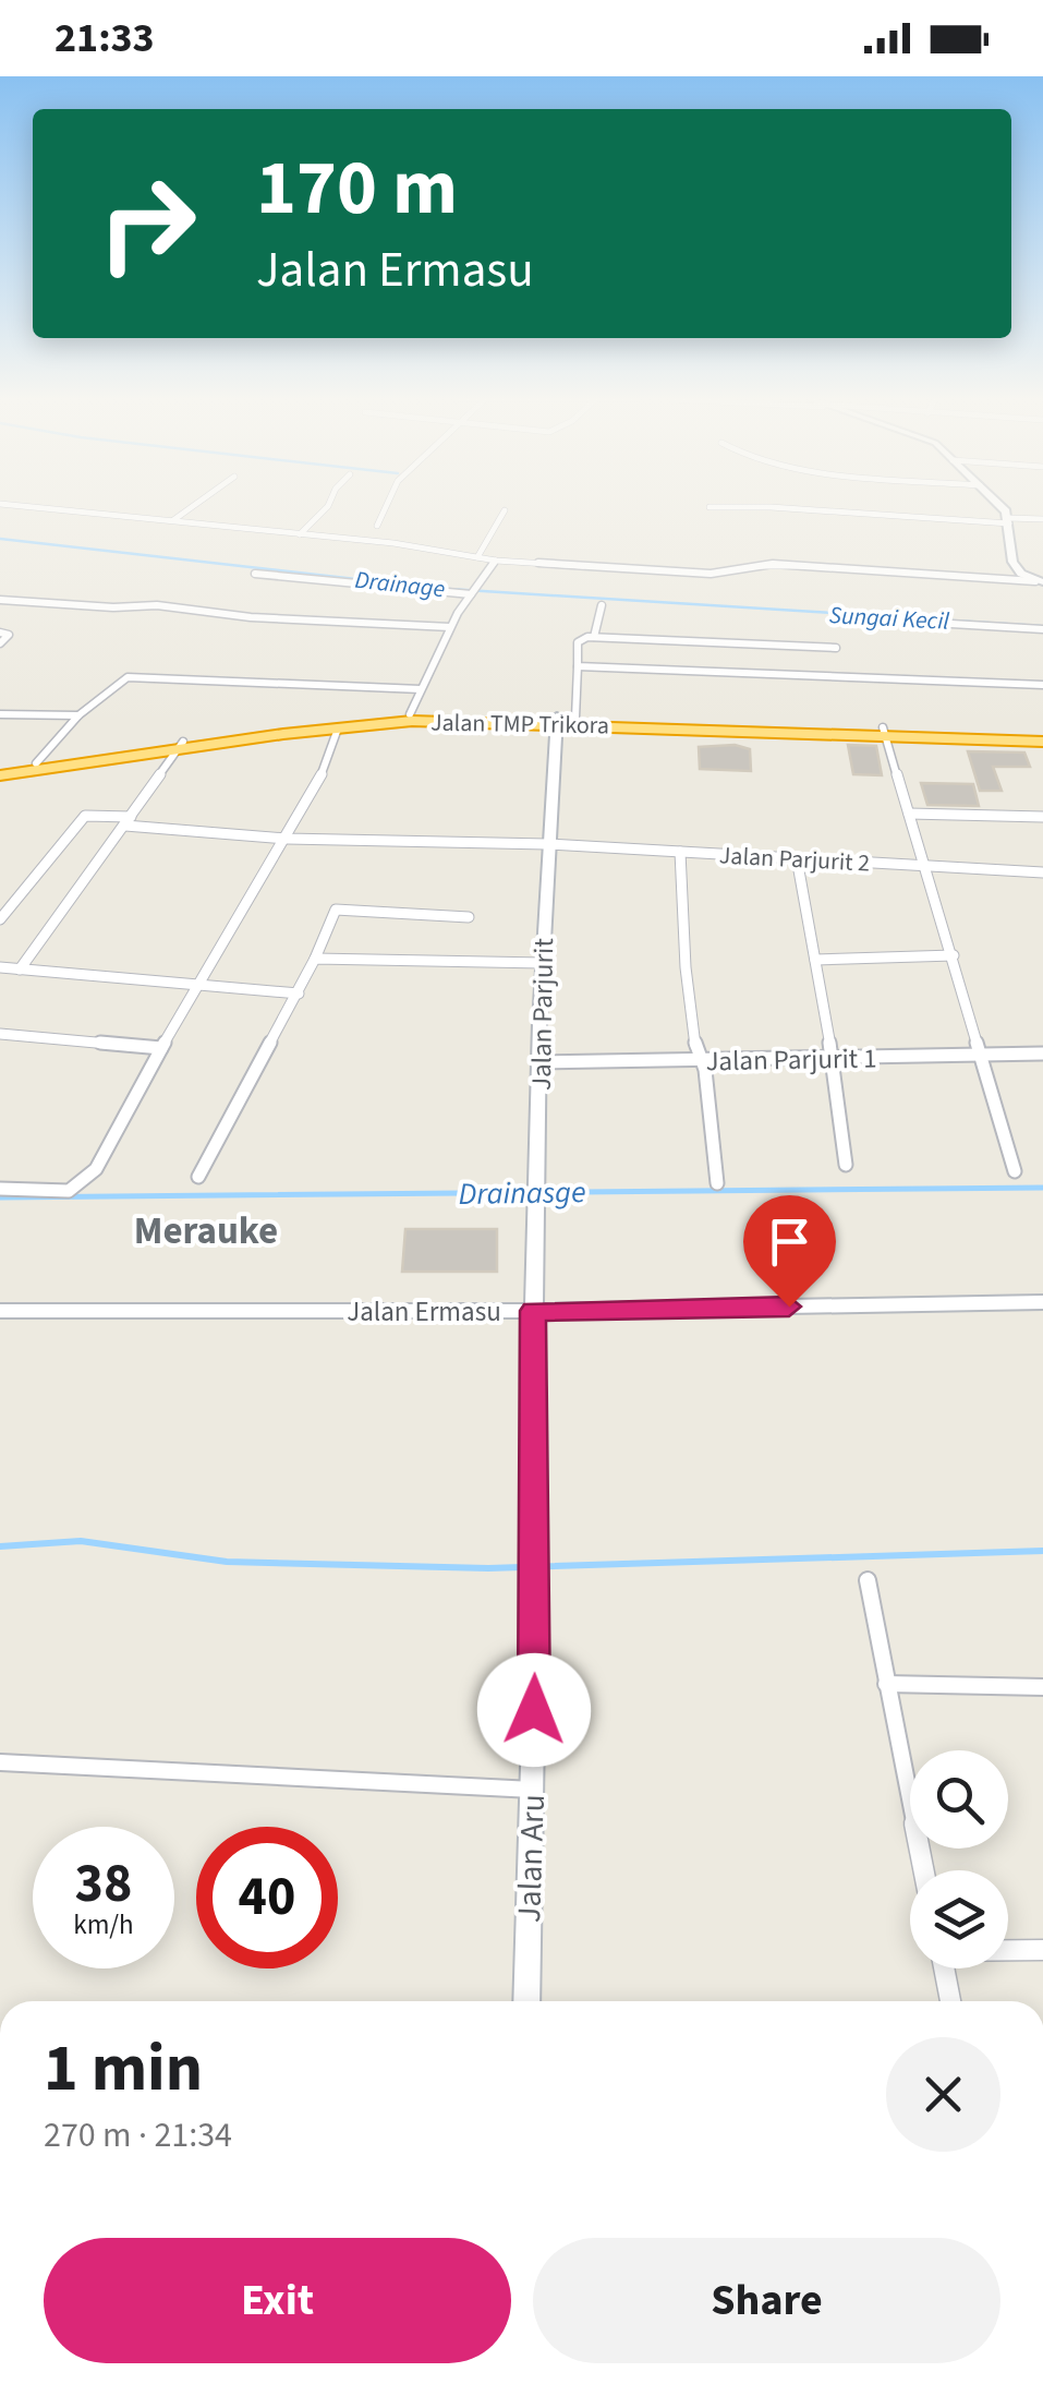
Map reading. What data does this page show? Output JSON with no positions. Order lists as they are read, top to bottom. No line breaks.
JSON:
{"streets":{"highway":["Jalan TMP Trikora"],"street":["Jalan Parjurit 2","Jalan Parjurit","Jalan Parjurit 1","Jalan Ermasu","Jalan Aru"]},"crossings":[["Jalan TMP Trikora","Jalan Parjurit"],["Jalan Parjurit 2","Jalan Parjurit"],["Jalan Parjurit","Jalan Parjurit 1"],["Jalan Parjurit","Jalan Ermasu"],["Jalan Parjurit","Jalan Aru"],["Jalan Ermasu","Jalan Aru"]],"districts":["Merauke"],"water":["Drainage","Sungai Kecil","Drainasge"],"page":{"status":"21:33","turn":["170 m","Jalan Ermasu"],"speed":"38 km/h","limit":"40","heading":["1 min","270 m · 21:34"],"buttons":["Exit","Share"]}}
